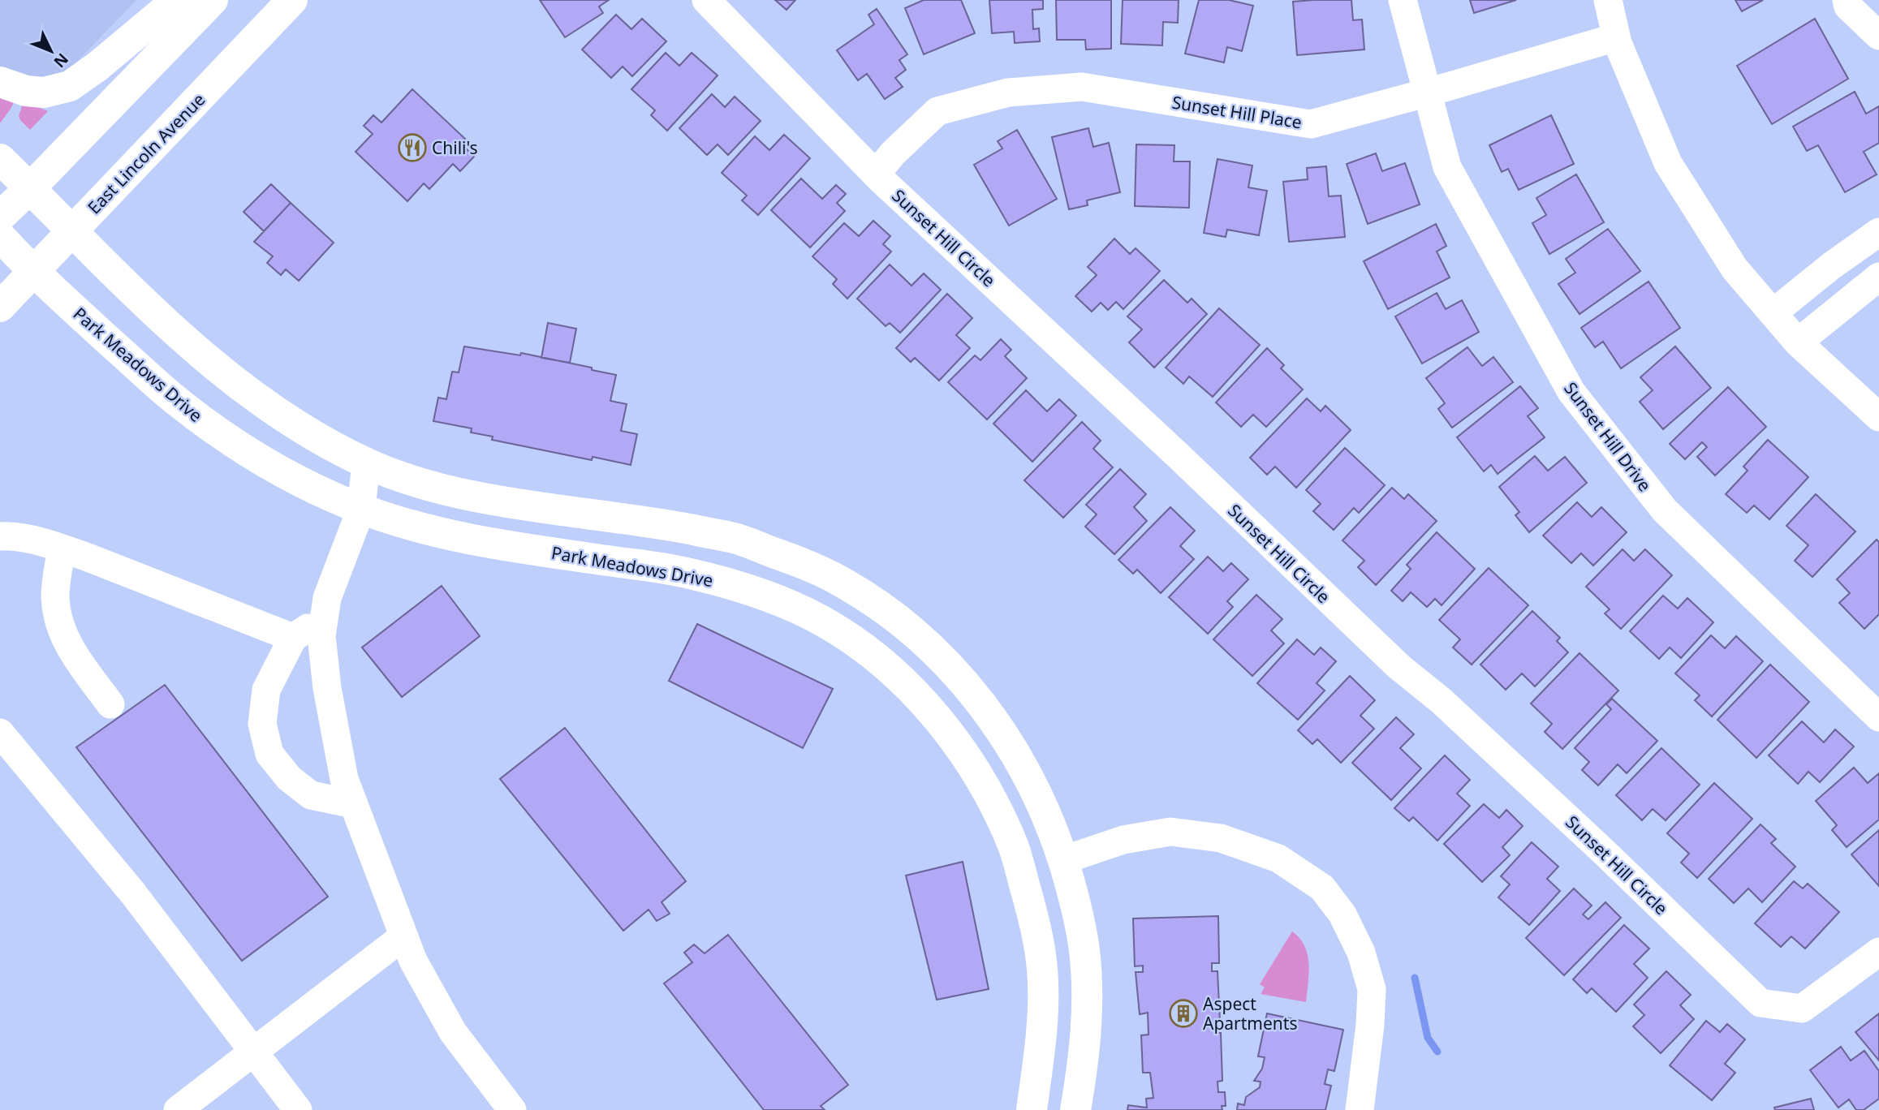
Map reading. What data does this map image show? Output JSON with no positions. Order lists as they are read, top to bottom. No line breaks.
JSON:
{"streets":{"main road":["East Lincoln Avenue","Park Meadows Drive"],"street":["Sunset Hill Place","Sunset Hill Circle","Sunset Hill Drive"]},"crossings":[["Sunset Hill Place","Sunset Hill Circle"],["Sunset Hill Place","Sunset Hill Drive"],["East Lincoln Avenue","Park Meadows Drive"]],"places":{"restaurant":["Chili's"],"building":["Aspect Apartments"]},"north":"bottom right"}
